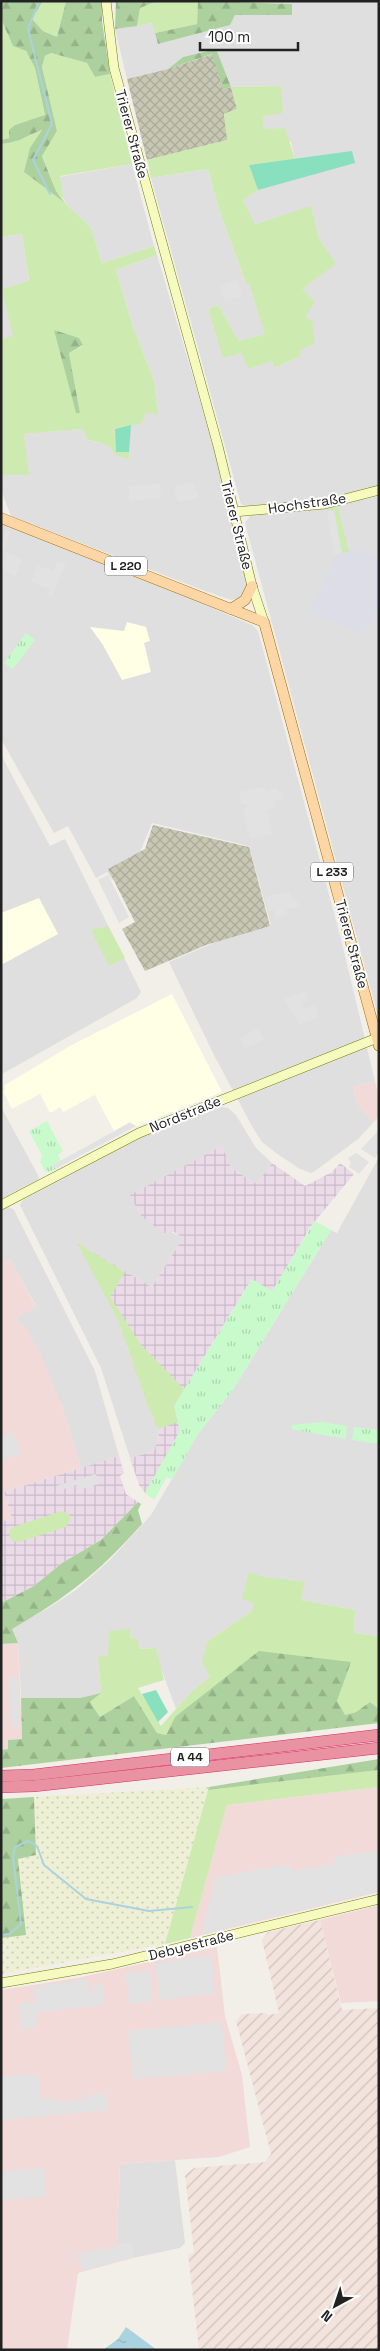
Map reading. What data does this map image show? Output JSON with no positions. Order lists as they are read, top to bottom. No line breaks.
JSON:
{"streets":{"highway":["A 44"],"main road":["Trierer Straße","Hochstraße","L 220","L 233","Nordstraße","Debyestraße"]},"crossings":[["Trierer Straße","Hochstraße"],["Trierer Straße","L 220"],["Trierer Straße","Nordstraße"]],"scale_bar":"100 m","north":"bottom left"}
